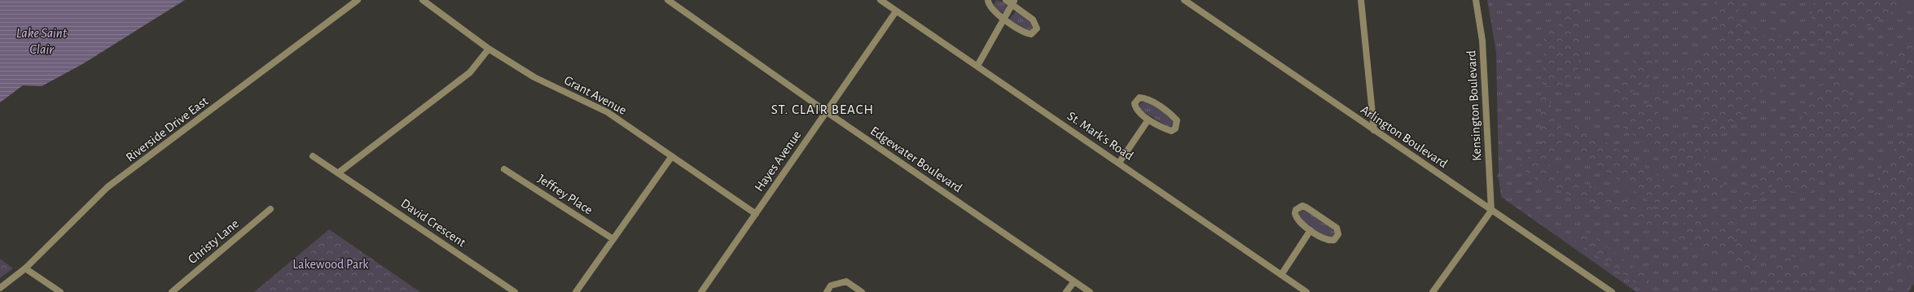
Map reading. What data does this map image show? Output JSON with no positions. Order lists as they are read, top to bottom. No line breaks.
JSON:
{"streets":{"street":["Grant Avenue","Kensington Boulevard","Riverside Drive East","St. Mark's Road","Arlington Boulevard","Edgewater Boulevard","Hayes Avenue","Jeffrey Place","David Crescent","Christy Lane"]},"crossings":[["Grant Avenue","Hayes Avenue"],["Kensington Boulevard","Arlington Boulevard"],["St. Mark's Road","Hayes Avenue"],["Edgewater Boulevard","Hayes Avenue"]],"districts":["ST. CLAIR BEACH"],"water":["Lake Saint Clair"],"parks":["Lakewood Park"]}
